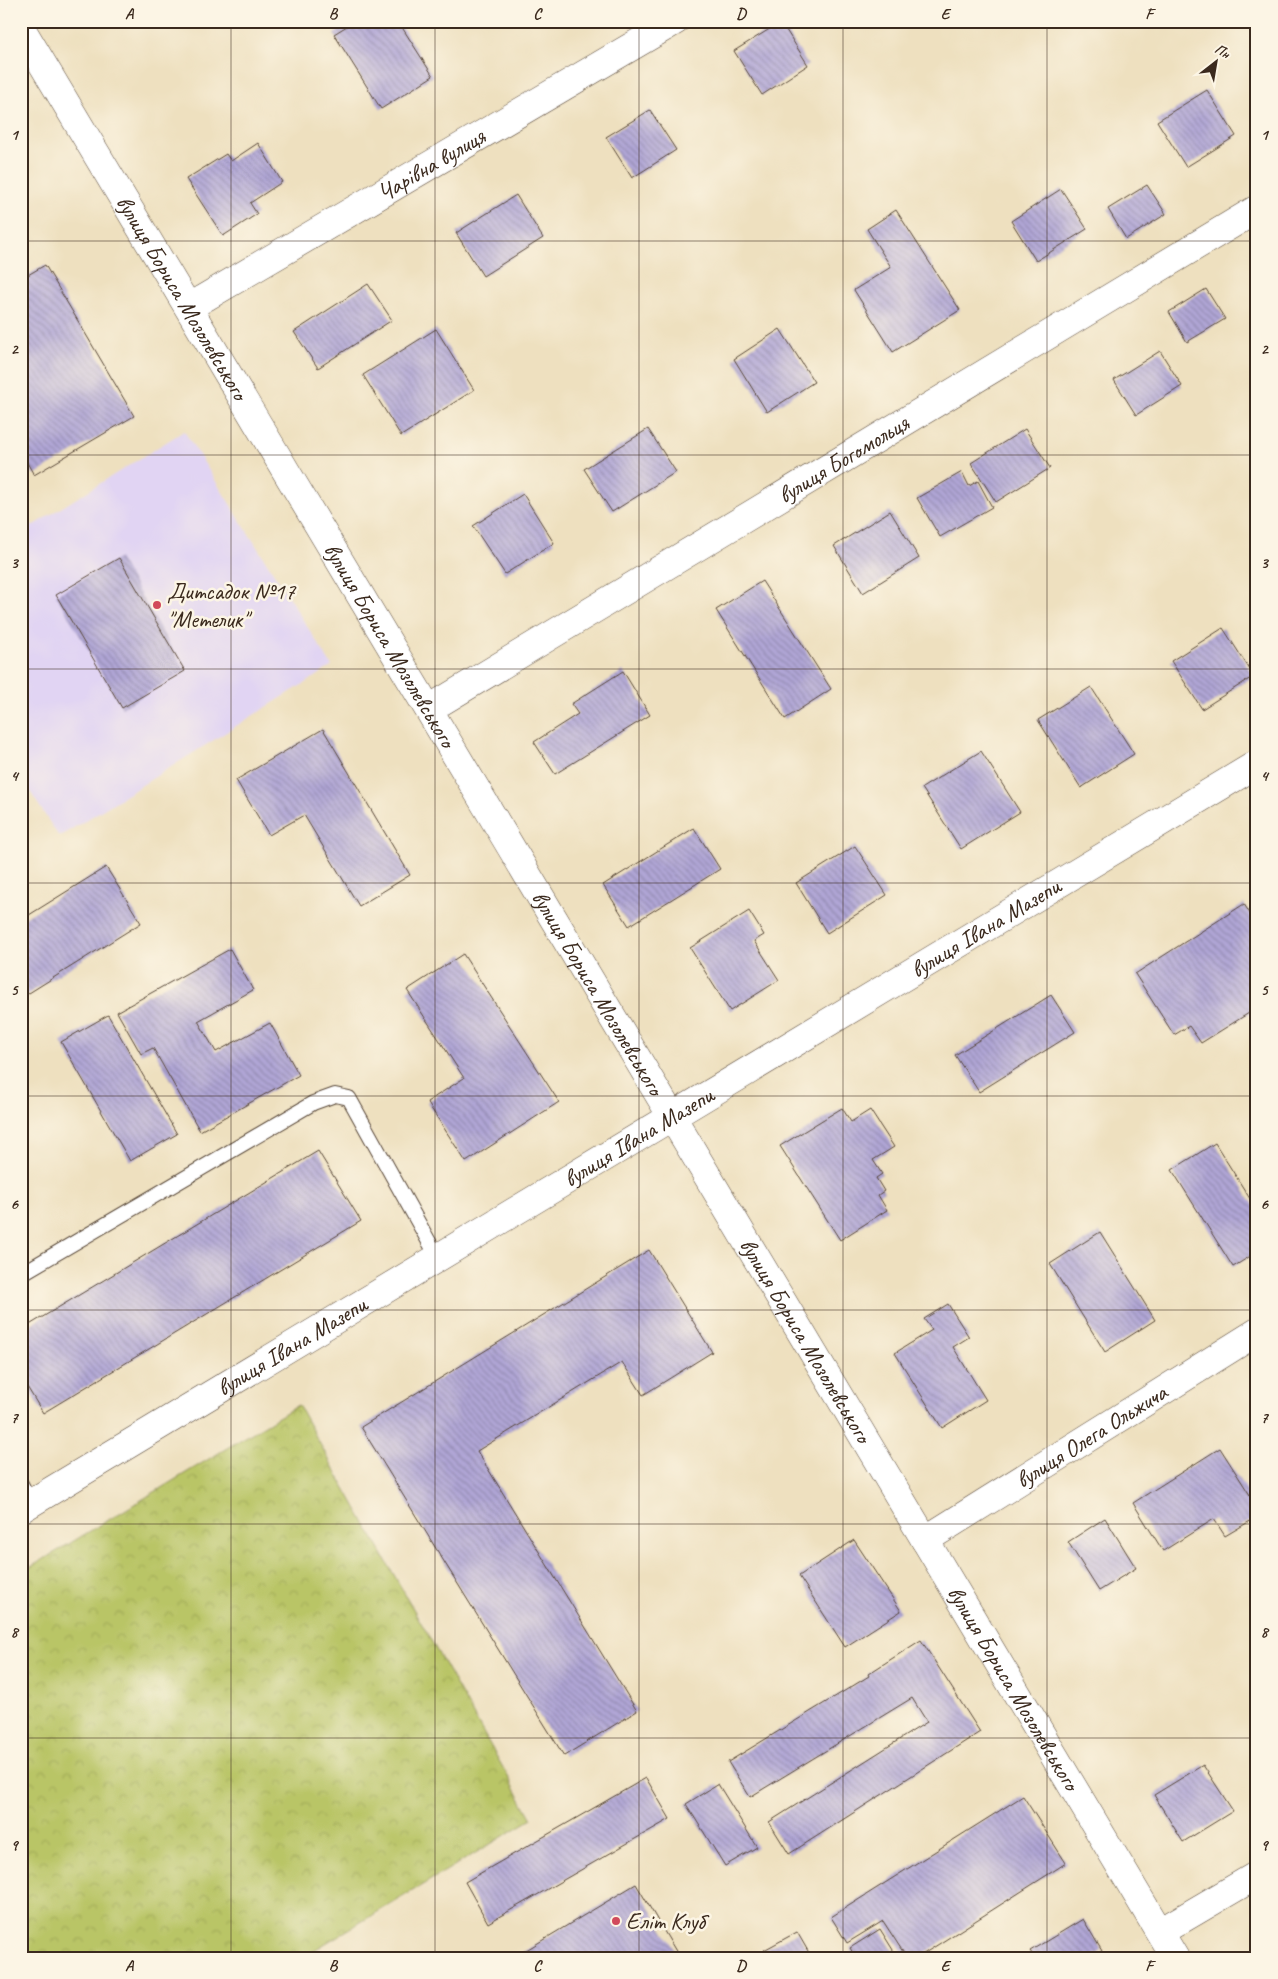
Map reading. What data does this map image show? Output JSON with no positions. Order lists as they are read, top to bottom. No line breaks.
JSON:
{"streets":{"street":["Чарівна вулиця","вулиця Бориса Мозолевського","вулиця Богомольця","вулиця Івана Мазепи","вулиця Олега Ольжича"]},"crossings":[["Чарівна вулиця","вулиця Бориса Мозолевського"],["вулиця Бориса Мозолевського","вулиця Богомольця"],["вулиця Бориса Мозолевського","вулиця Івана Мазепи"],["вулиця Бориса Мозолевського","вулиця Олега Ольжича"]],"places":["Дитсадок №17 \"Метелик\"","Еліт Клуб"],"north":"top right","grid":{"columns":["A","B","C","D","E","F"],"rows":["1","2","3","4","5","6","7","8","9"]}}
